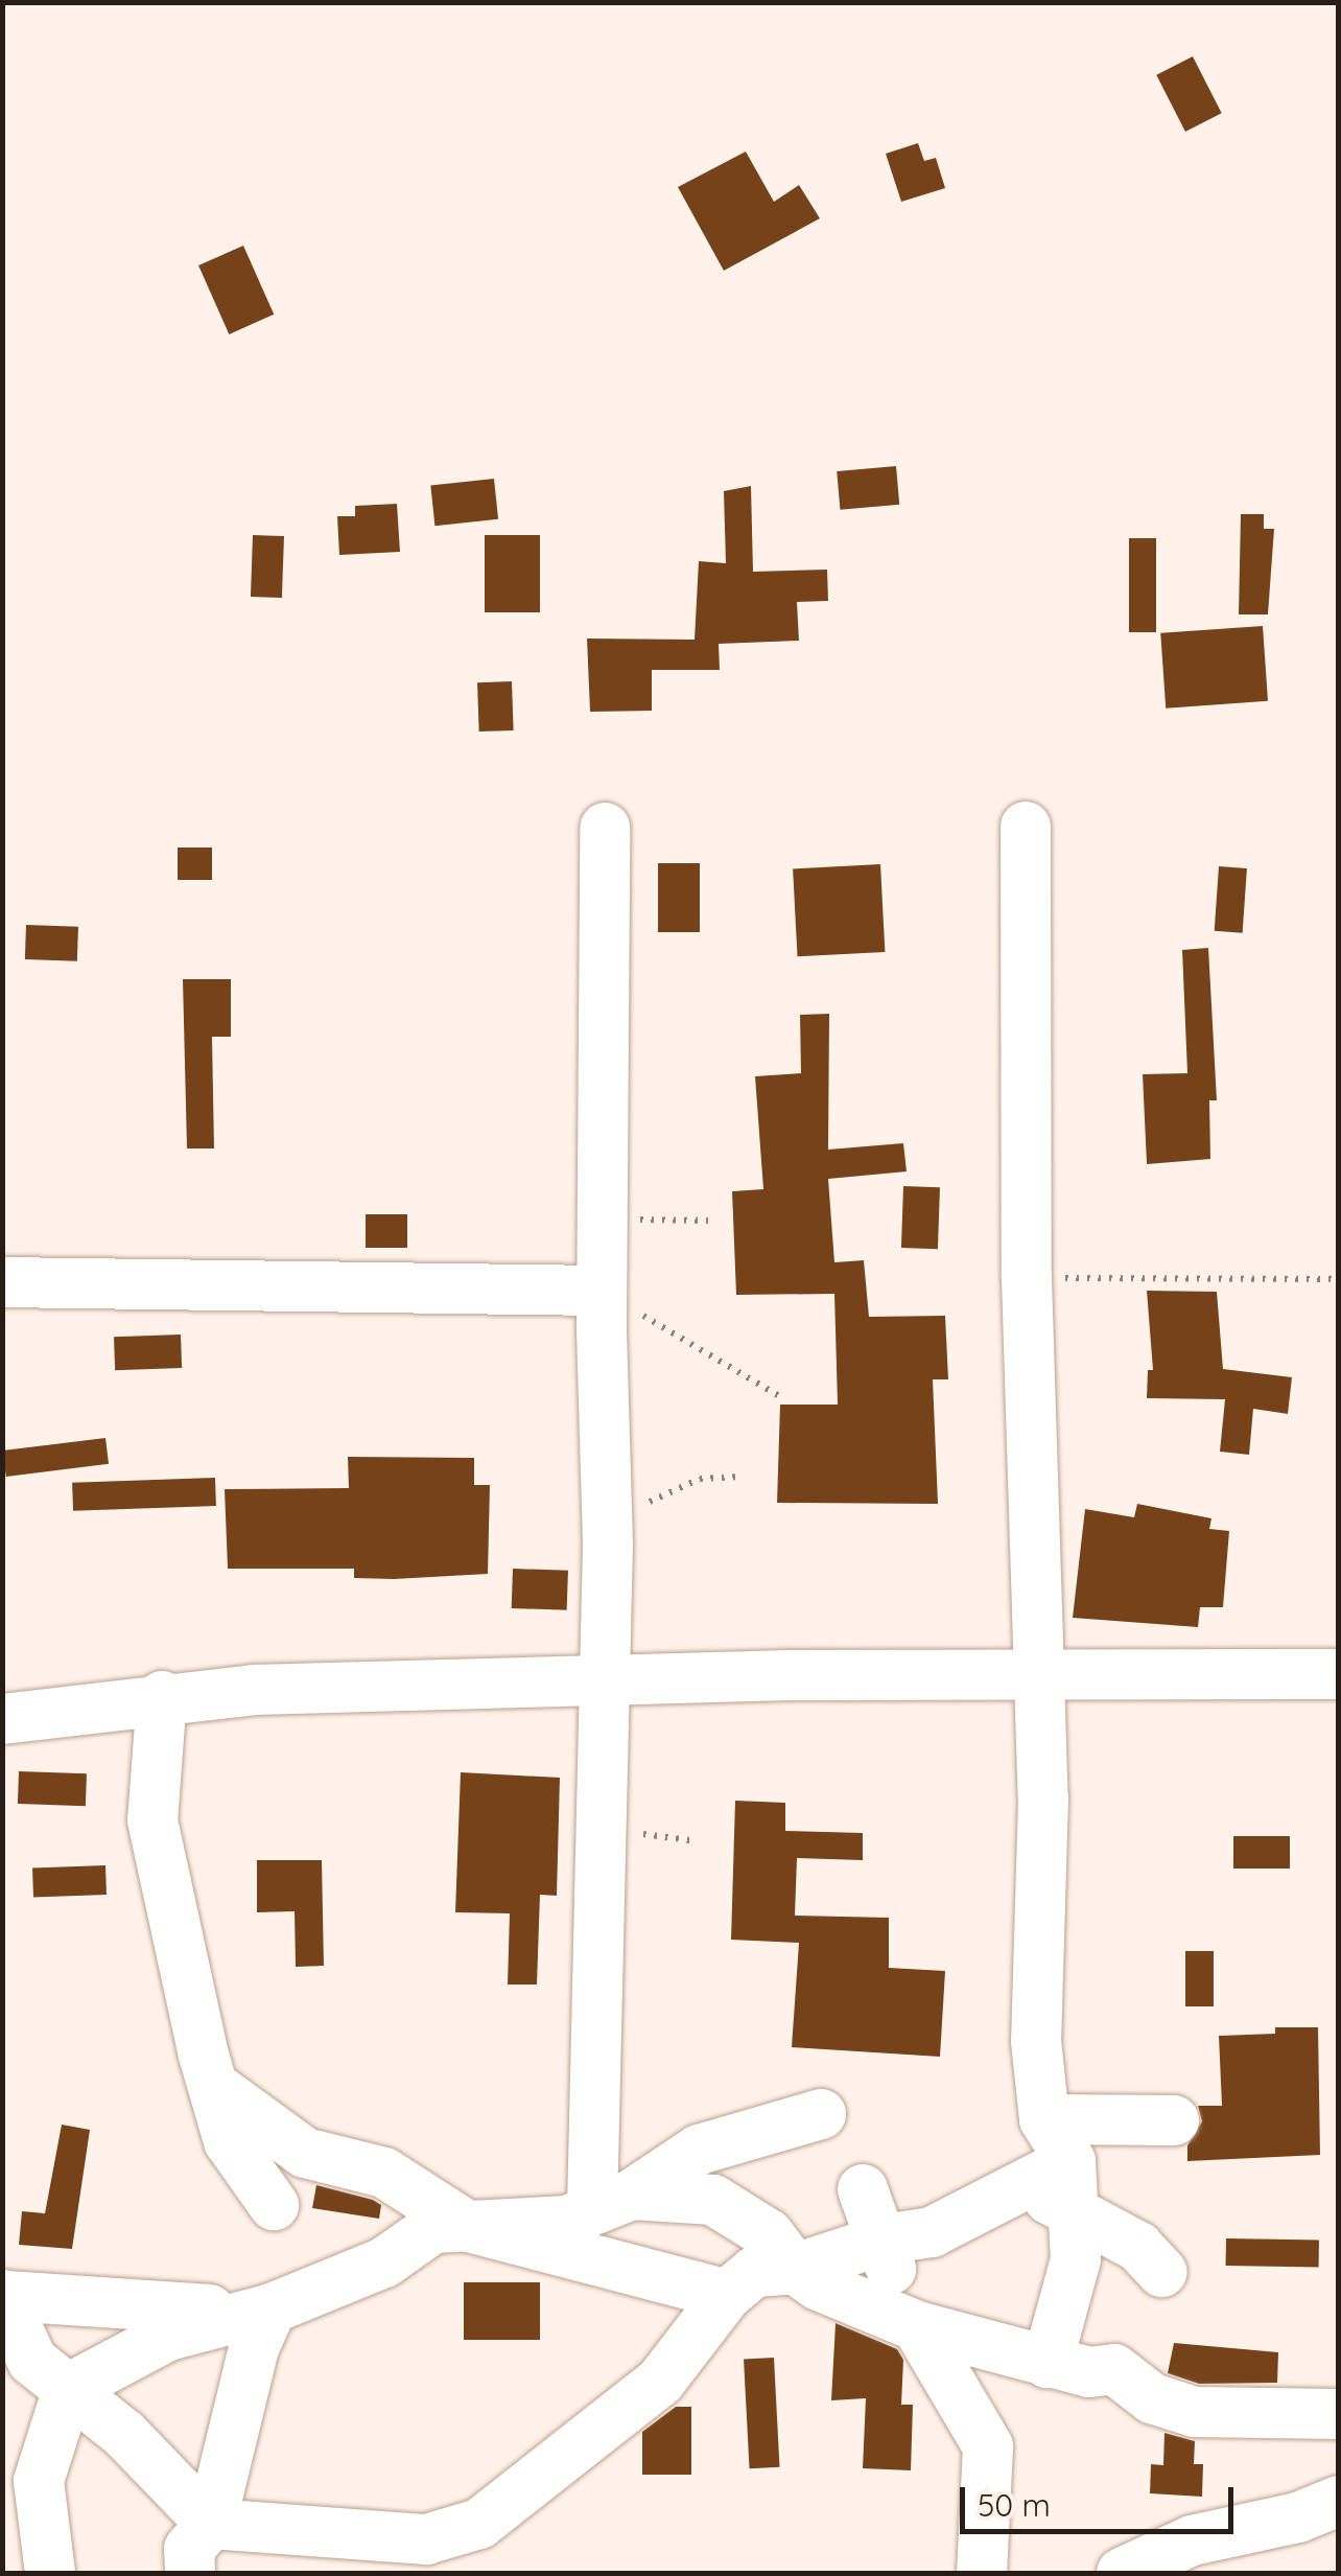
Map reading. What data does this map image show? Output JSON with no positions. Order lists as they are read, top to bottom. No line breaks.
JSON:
{"scale_bar":"50 m"}
